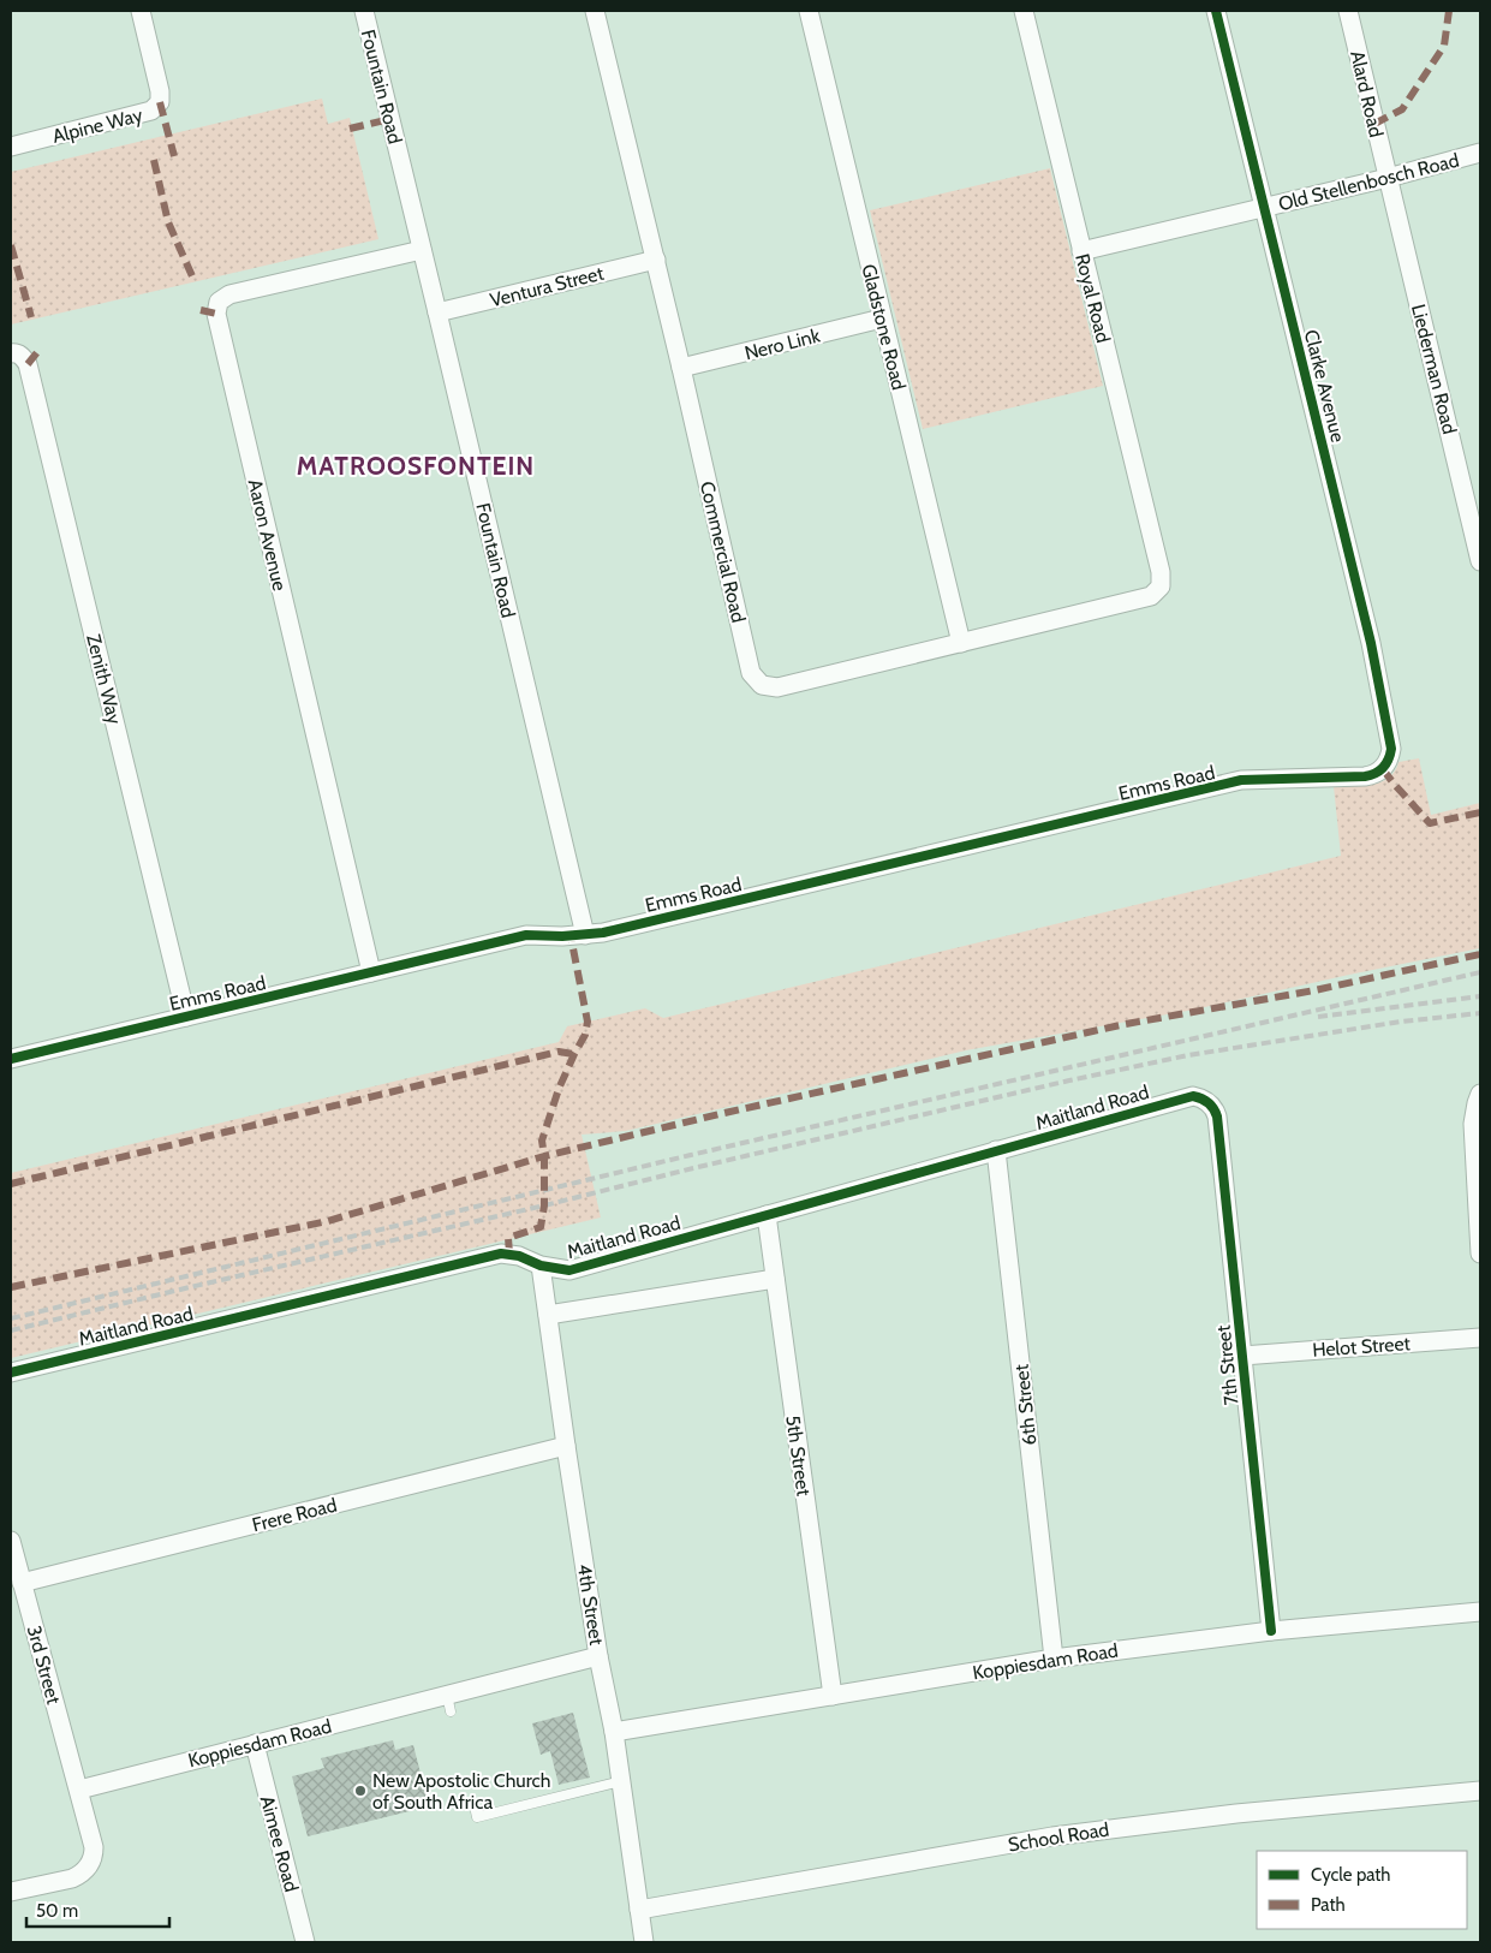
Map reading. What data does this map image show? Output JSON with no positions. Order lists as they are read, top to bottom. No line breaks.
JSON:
{"streets":{"street":["Fountain Road","Alard Road","Alpine Way","Old Stellenbosch Road","Ventura Street","Royal Road","Gladstone Road","Nero Link","Liederman Road","Clarke Avenue","Aaron Avenue","Commercial Road","Zenith Way","Emms Road","Maitland Road","Helot Street","7th Street","6th Street","5th Street","Frere Road","4th Street","Koppiesdam Road","3rd Street","School Road","Aimee Road"]},"crossings":[["Fountain Road","Ventura Street"],["Fountain Road","Aaron Avenue"],["Fountain Road","Emms Road"],["Alard Road","Old Stellenbosch Road"],["Alard Road","Liederman Road"],["Old Stellenbosch Road","Royal Road"],["Old Stellenbosch Road","Liederman Road"],["Old Stellenbosch Road","Clarke Avenue"],["Ventura Street","Commercial Road"],["Royal Road","Commercial Road"],["Gladstone Road","Nero Link"],["Gladstone Road","Commercial Road"],["Nero Link","Commercial Road"],["Clarke Avenue","Emms Road"],["Aaron Avenue","Emms Road"],["Zenith Way","Emms Road"],["Maitland Road","7th Street"],["Maitland Road","6th Street"],["Maitland Road","5th Street"],["Maitland Road","4th Street"],["Helot Street","7th Street"],["7th Street","Koppiesdam Road"],["6th Street","Koppiesdam Road"],["5th Street","Koppiesdam Road"],["Frere Road","4th Street"],["Frere Road","3rd Street"],["4th Street","Koppiesdam Road"],["4th Street","School Road"],["Koppiesdam Road","3rd Street"],["Koppiesdam Road","Aimee Road"]],"districts":["MATROOSFONTEIN"],"places":["New Apostolic Church of South Africa"],"legend":["Cycle path","Path"],"scale_bar":"50 m"}
